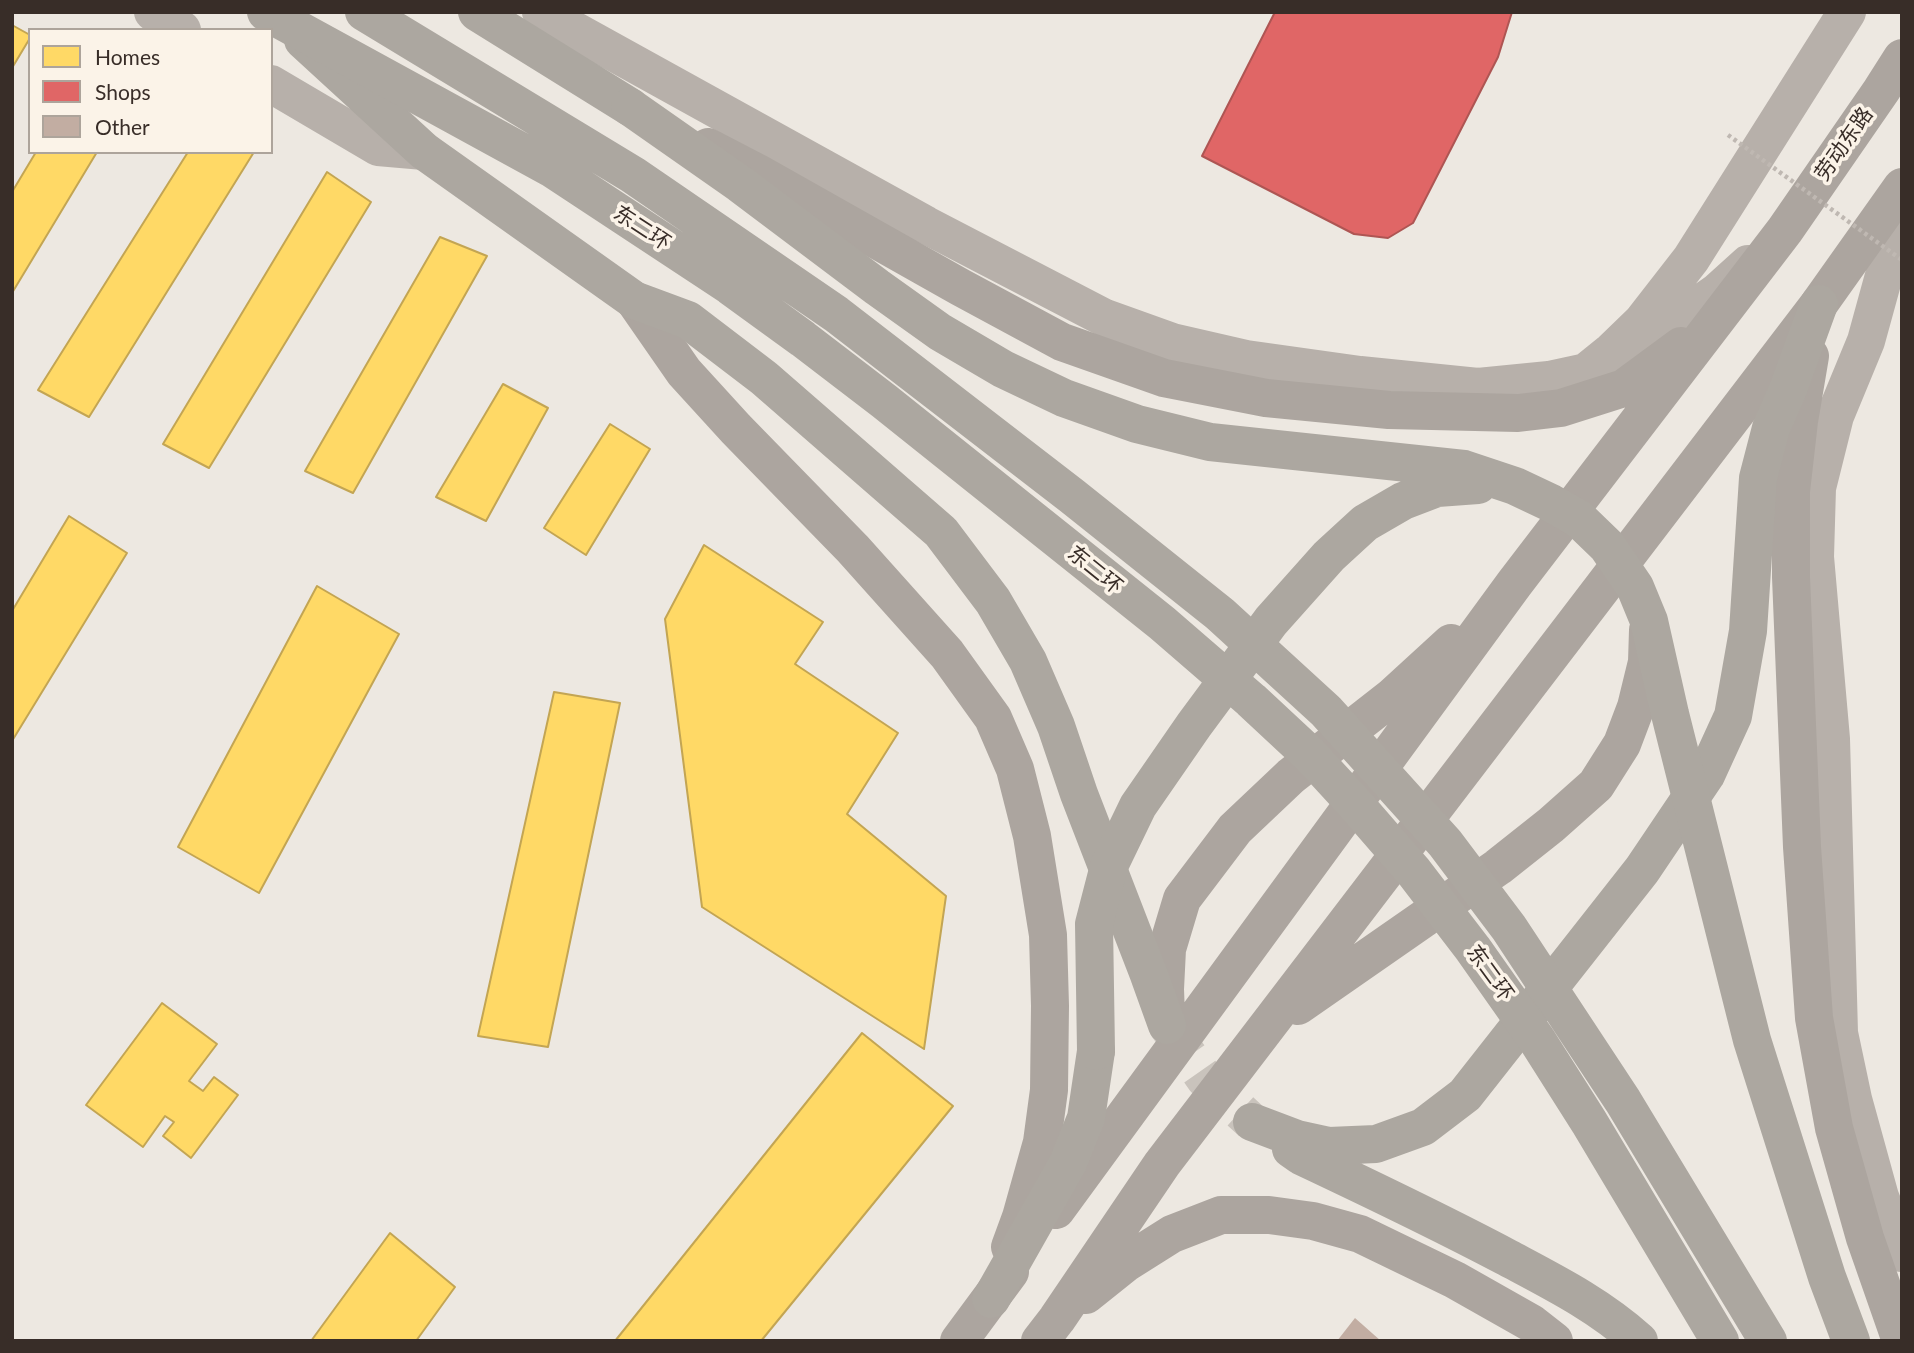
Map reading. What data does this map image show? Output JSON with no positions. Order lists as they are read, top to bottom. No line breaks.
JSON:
{"streets":{"highway":["东二环"],"main road":["劳动东路"]},"legend":["Homes","Shops","Other"]}
